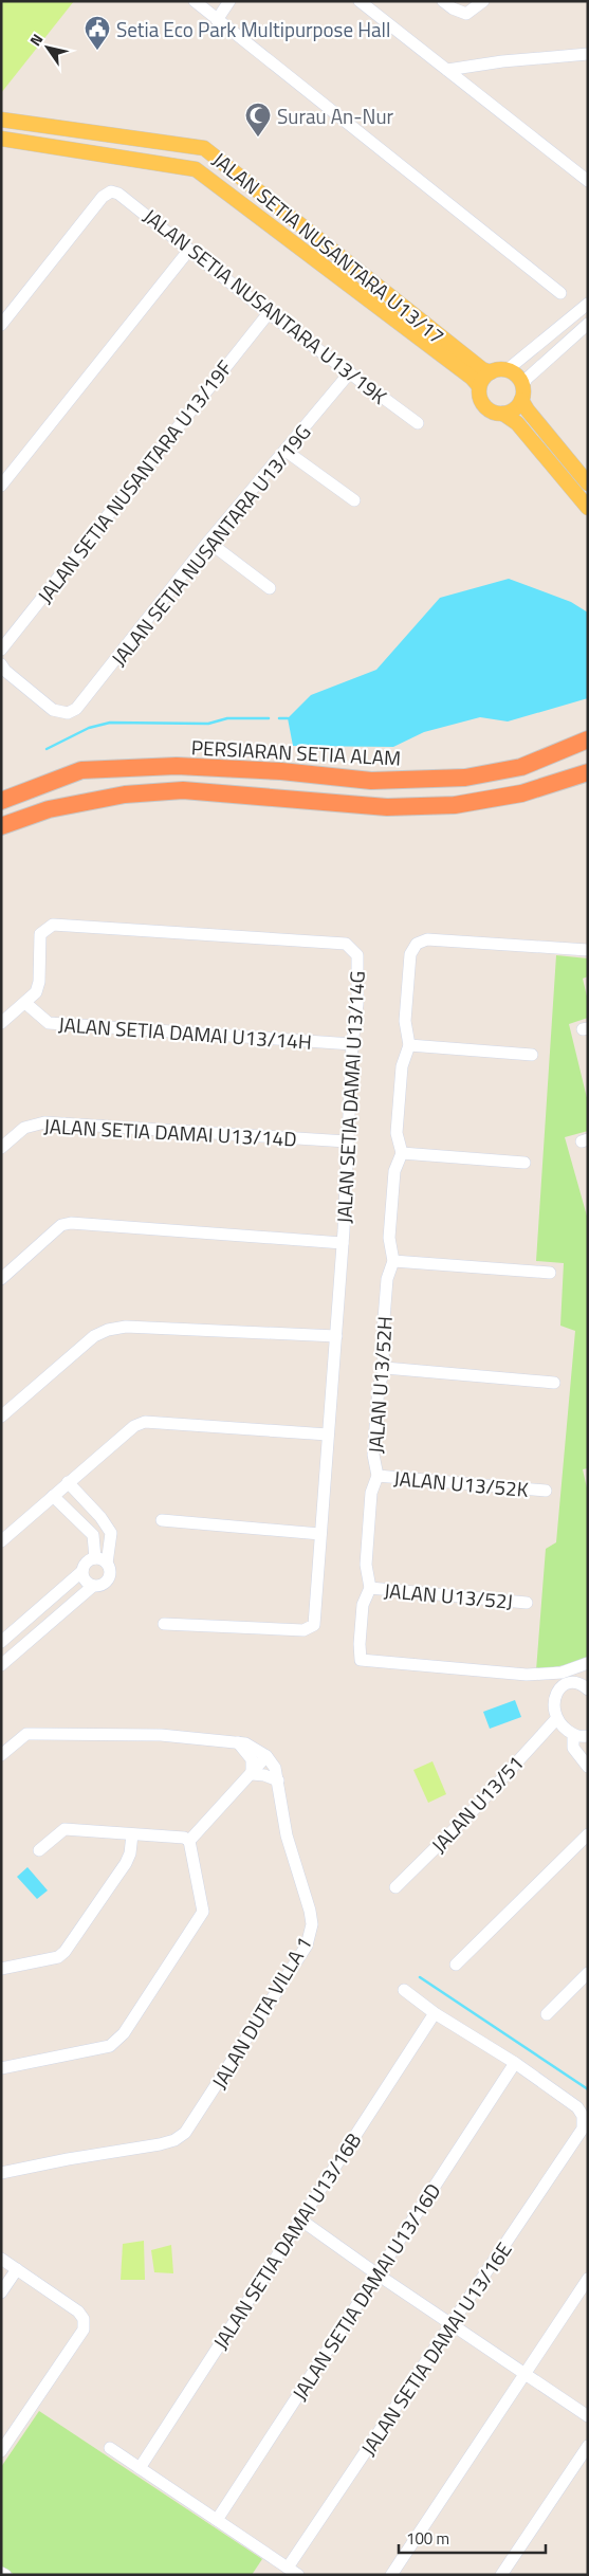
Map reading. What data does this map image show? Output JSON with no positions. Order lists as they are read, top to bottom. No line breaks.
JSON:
{"streets":{"highway":["PERSIARAN SETIA ALAM"],"main road":["JALAN SETIA NUSANTARA U13/17"],"street":["JALAN SETIA NUSANTARA U13/19K","JALAN SETIA NUSANTARA U13/19F","JALAN SETIA NUSANTARA U13/19G","JALAN SETIA DAMAI U13/14H","JALAN SETIA DAMAI U13/14G","JALAN SETIA DAMAI U13/14D","JALAN U13/52H","JALAN U13/52K","JALAN U13/52J","JALAN U13/51","JALAN DUTA VILLA 1","JALAN SETIA DAMAI U13/16B","JALAN SETIA DAMAI U13/16D","JALAN SETIA DAMAI U13/16E"]},"crossings":[["JALAN SETIA NUSANTARA U13/19K","JALAN SETIA NUSANTARA U13/19F"],["JALAN SETIA NUSANTARA U13/19K","JALAN SETIA NUSANTARA U13/19G"],["JALAN SETIA DAMAI U13/14H","JALAN SETIA DAMAI U13/14G"],["JALAN SETIA DAMAI U13/14G","JALAN SETIA DAMAI U13/14D"],["JALAN U13/52H","JALAN U13/52K"],["JALAN U13/52H","JALAN U13/52J"],["JALAN SETIA DAMAI U13/16D","JALAN SETIA DAMAI U13/16E"]],"places":{"public building":["Setia Eco Park Multipurpose Hall"],"mosque":["Surau An-Nur"]},"scale_bar":"100 m","north":"top left"}
